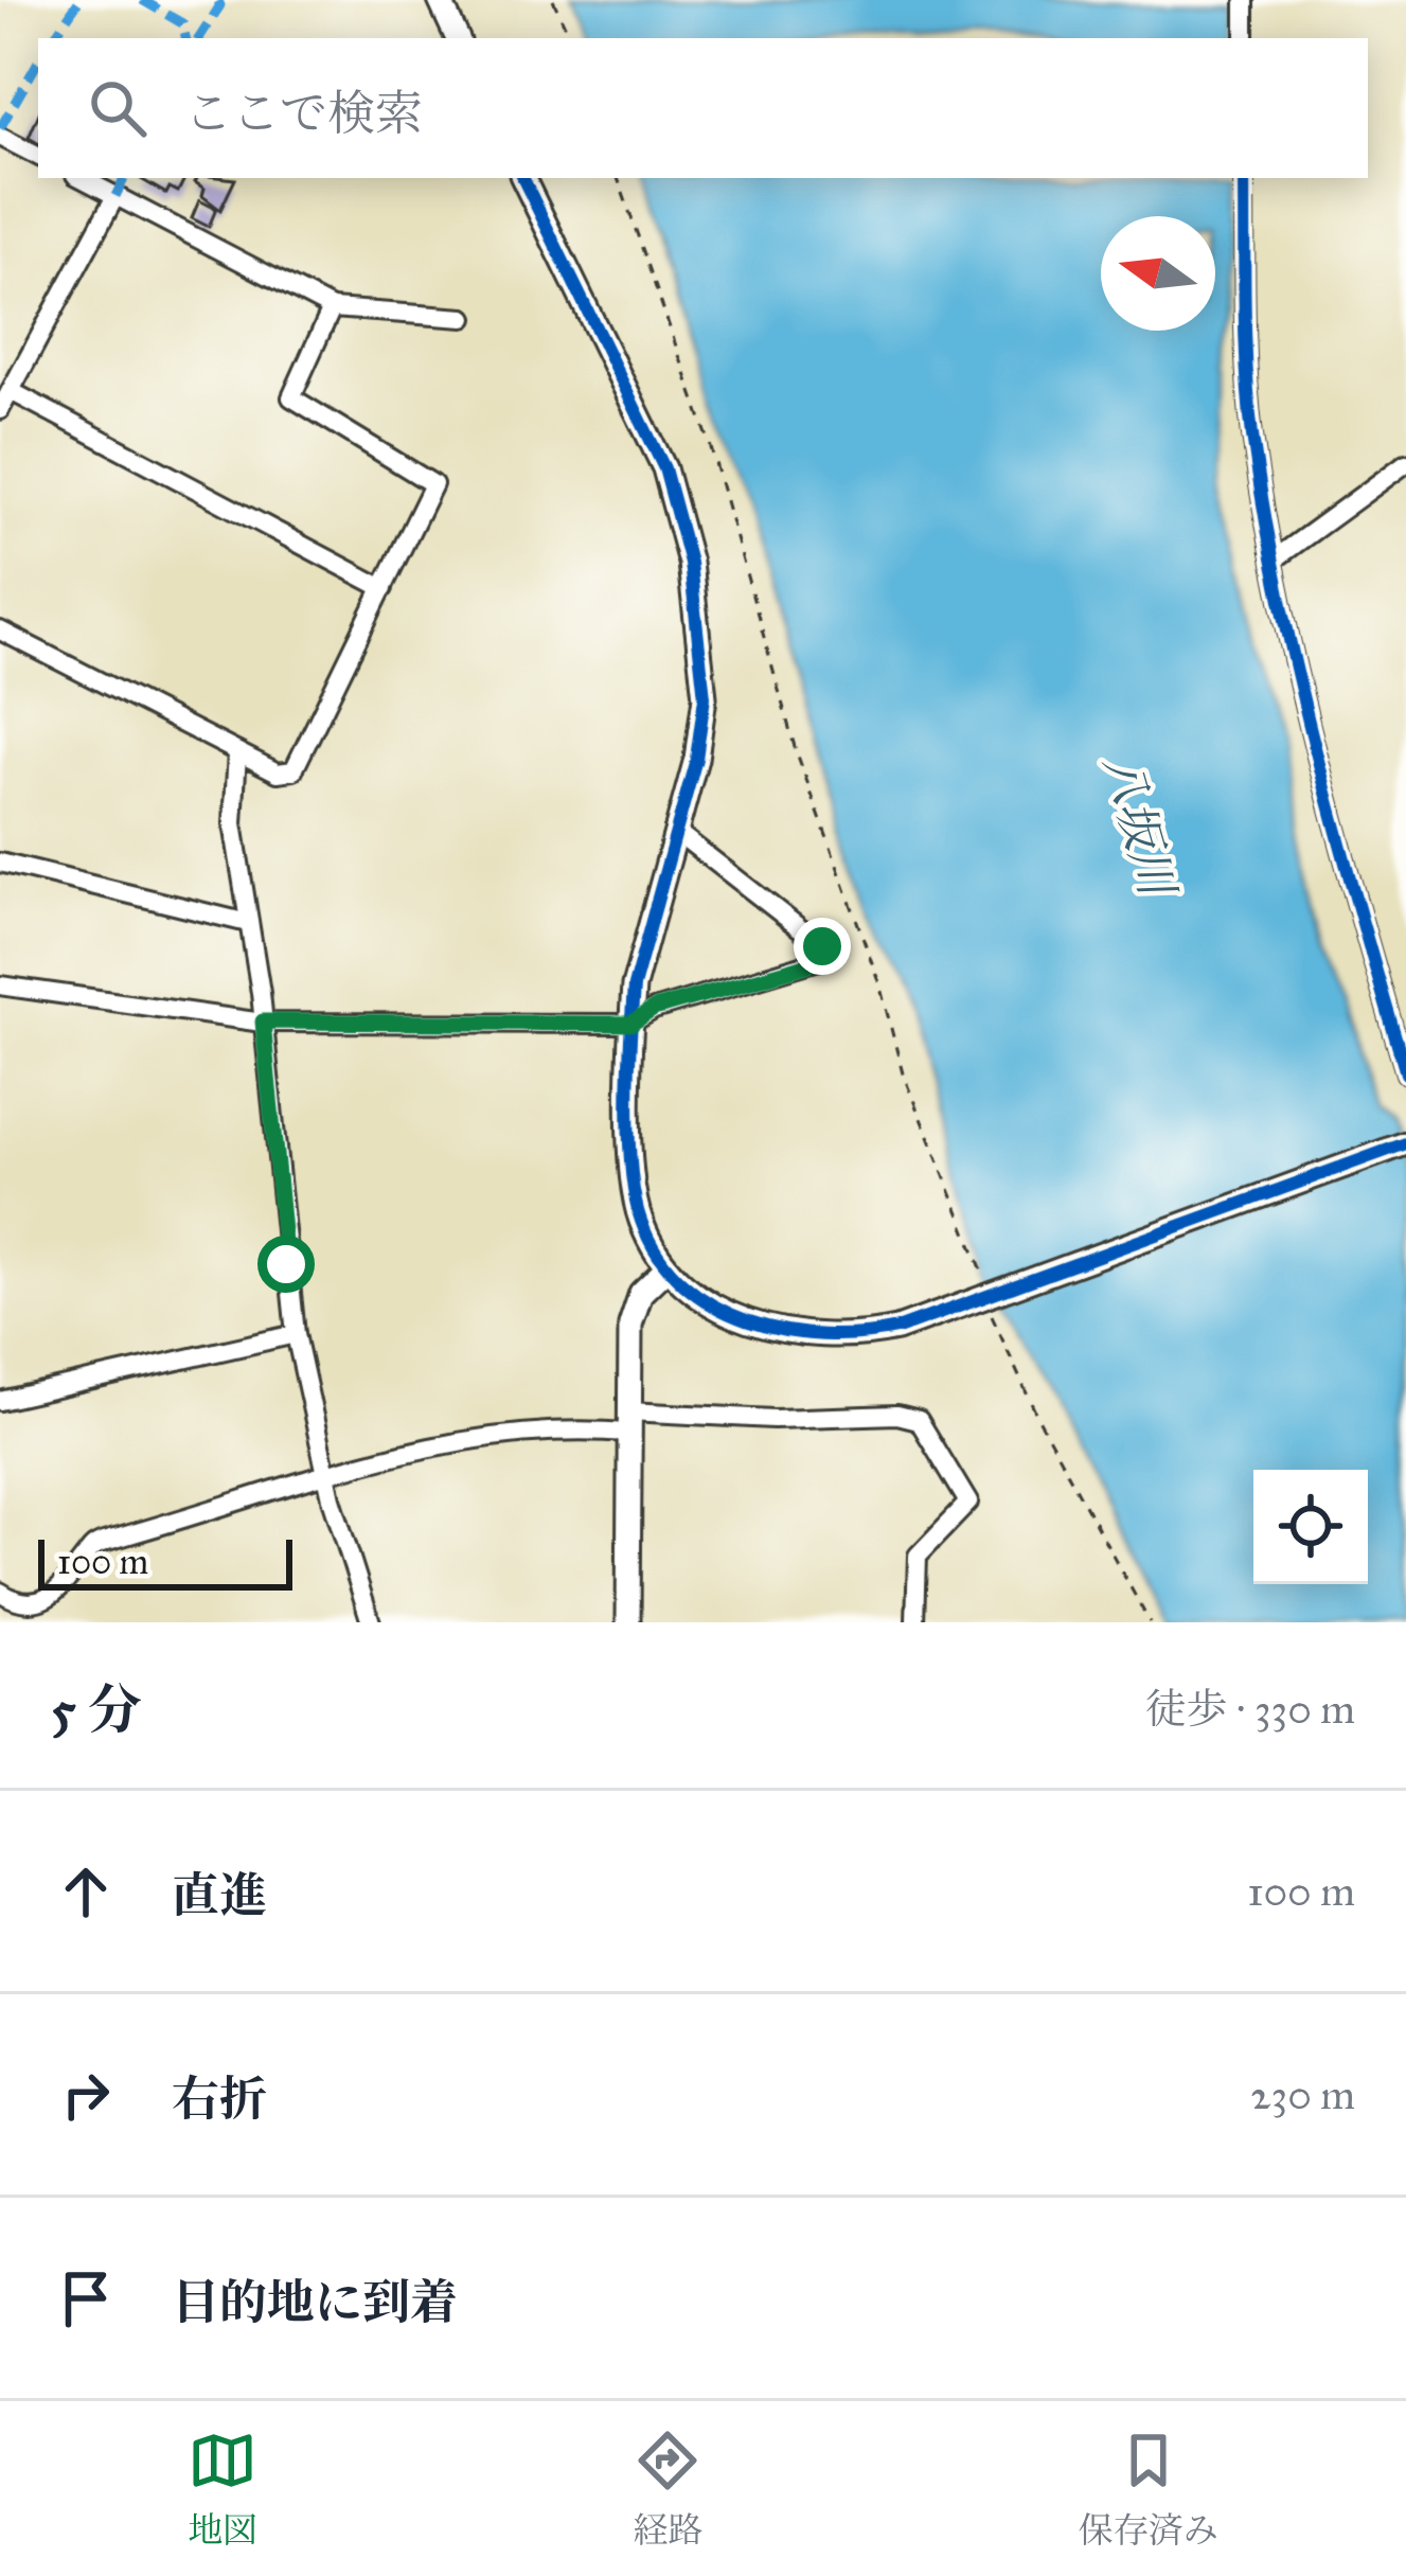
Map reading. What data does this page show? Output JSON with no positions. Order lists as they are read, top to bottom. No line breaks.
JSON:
{"water":["八坂川"],"scale_bar":"100 m","north":"left","page":{"search":"ここで検索","scale":"100 m","heading":["5 分","徒歩 · 330 m"],"list":[["直進","100 m"],["右折","230 m"],"目的地に到着"],"nav":["地図","経路","保存済み"]}}
